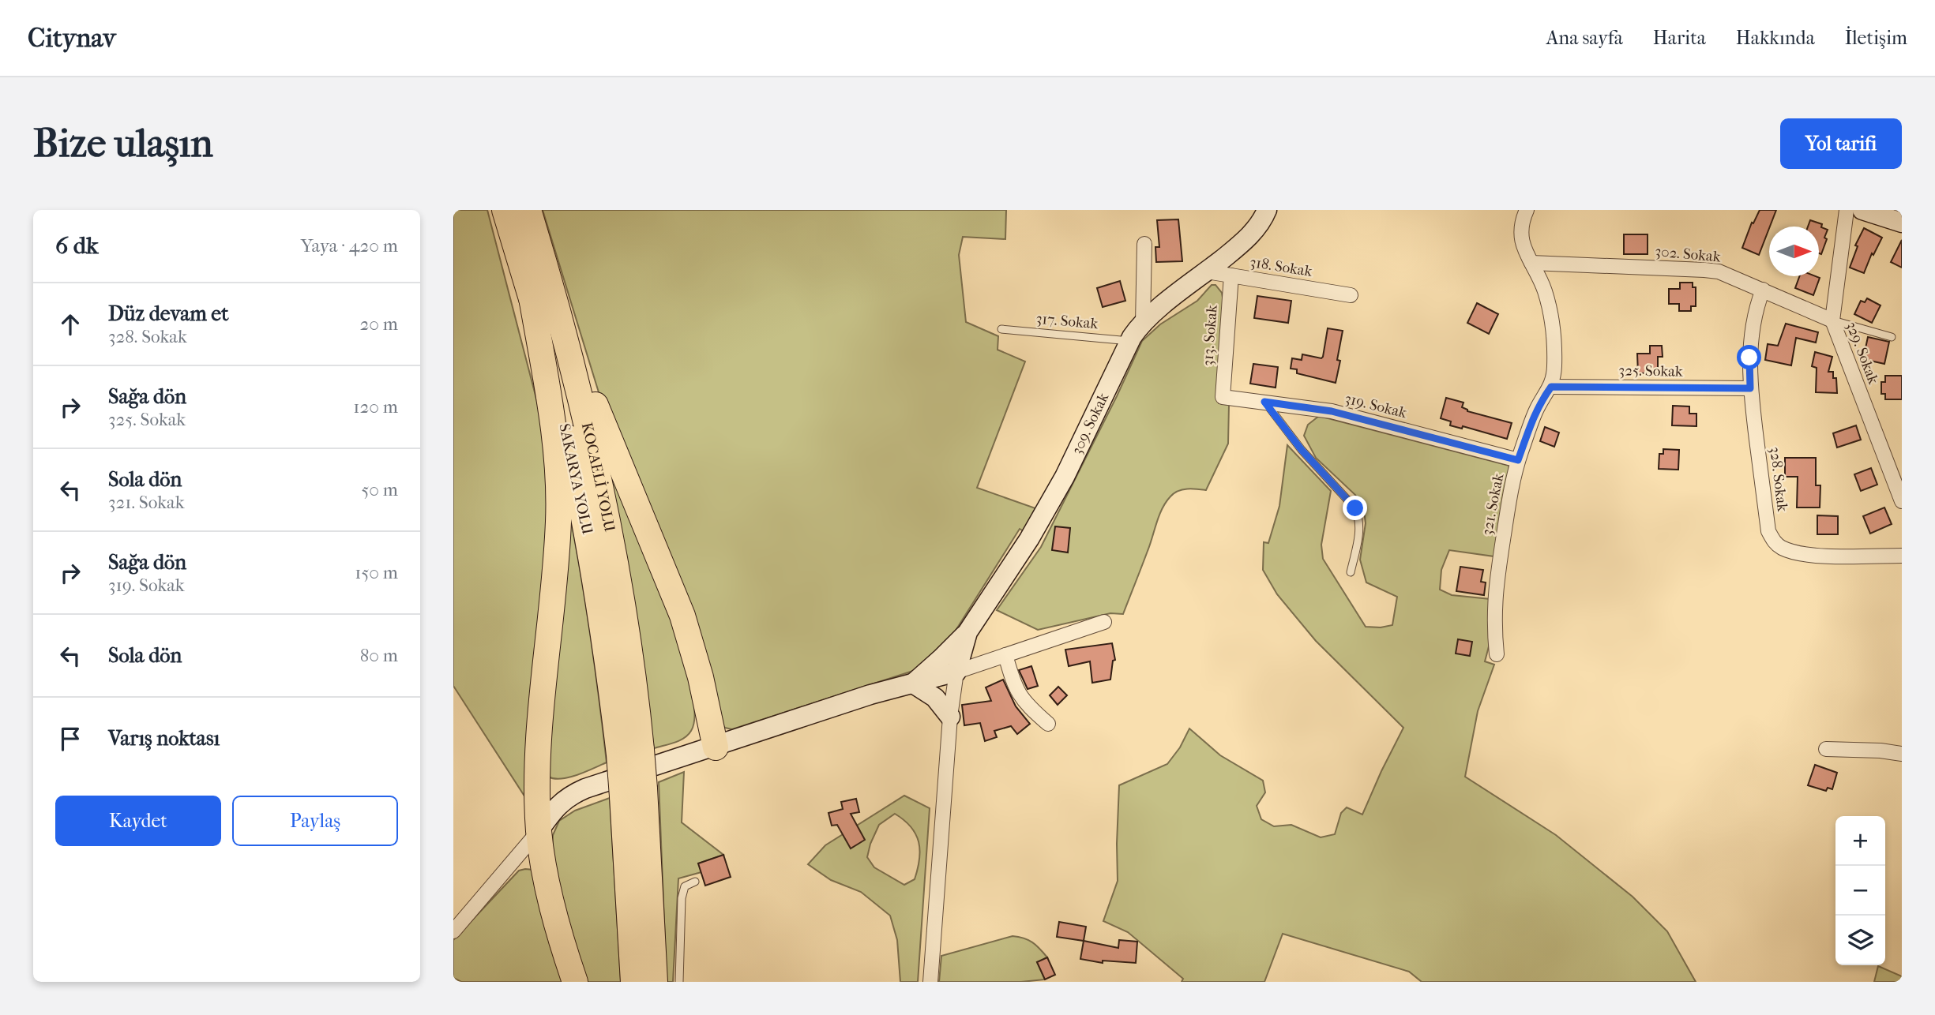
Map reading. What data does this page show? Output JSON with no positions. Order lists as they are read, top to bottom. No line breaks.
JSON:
{"streets":{"highway":["KOCAELİ YOLU","SAKARYA YOLU"],"street":["302. Sokak","318. Sokak","313. Sokak","329. Sokak","325. Sokak","319. Sokak","309. Sokak","328. Sokak","321. Sokak"],"lane":["317. Sokak"]},"crossings":[["302. Sokak","329. Sokak"],["302. Sokak","328. Sokak"],["302. Sokak","321. Sokak"],["318. Sokak","313. Sokak"],["318. Sokak","309. Sokak"],["317. Sokak","309. Sokak"],["313. Sokak","319. Sokak"],["325. Sokak","328. Sokak"],["325. Sokak","321. Sokak"],["319. Sokak","321. Sokak"],["KOCAELİ YOLU","SAKARYA YOLU"]],"north":"right","page":{"header":"Citynav","nav":["Ana sayfa","Harita","Hakkında","İletişim"],"buttons":["Yol tarifi",["Kaydet","Paylaş"]],"title":"Bize ulaşın","heading":["6 dk","Yaya · 420 m"],"list":[["Düz devam et","328. Sokak","20 m"],["Sağa dön","325. Sokak","120 m"],["Sola dön","321. Sokak","50 m"],["Sağa dön","319. Sokak","150 m"],["Sola dön","80 m"],"Varış noktası"],"map_buttons":["+","−"]}}
